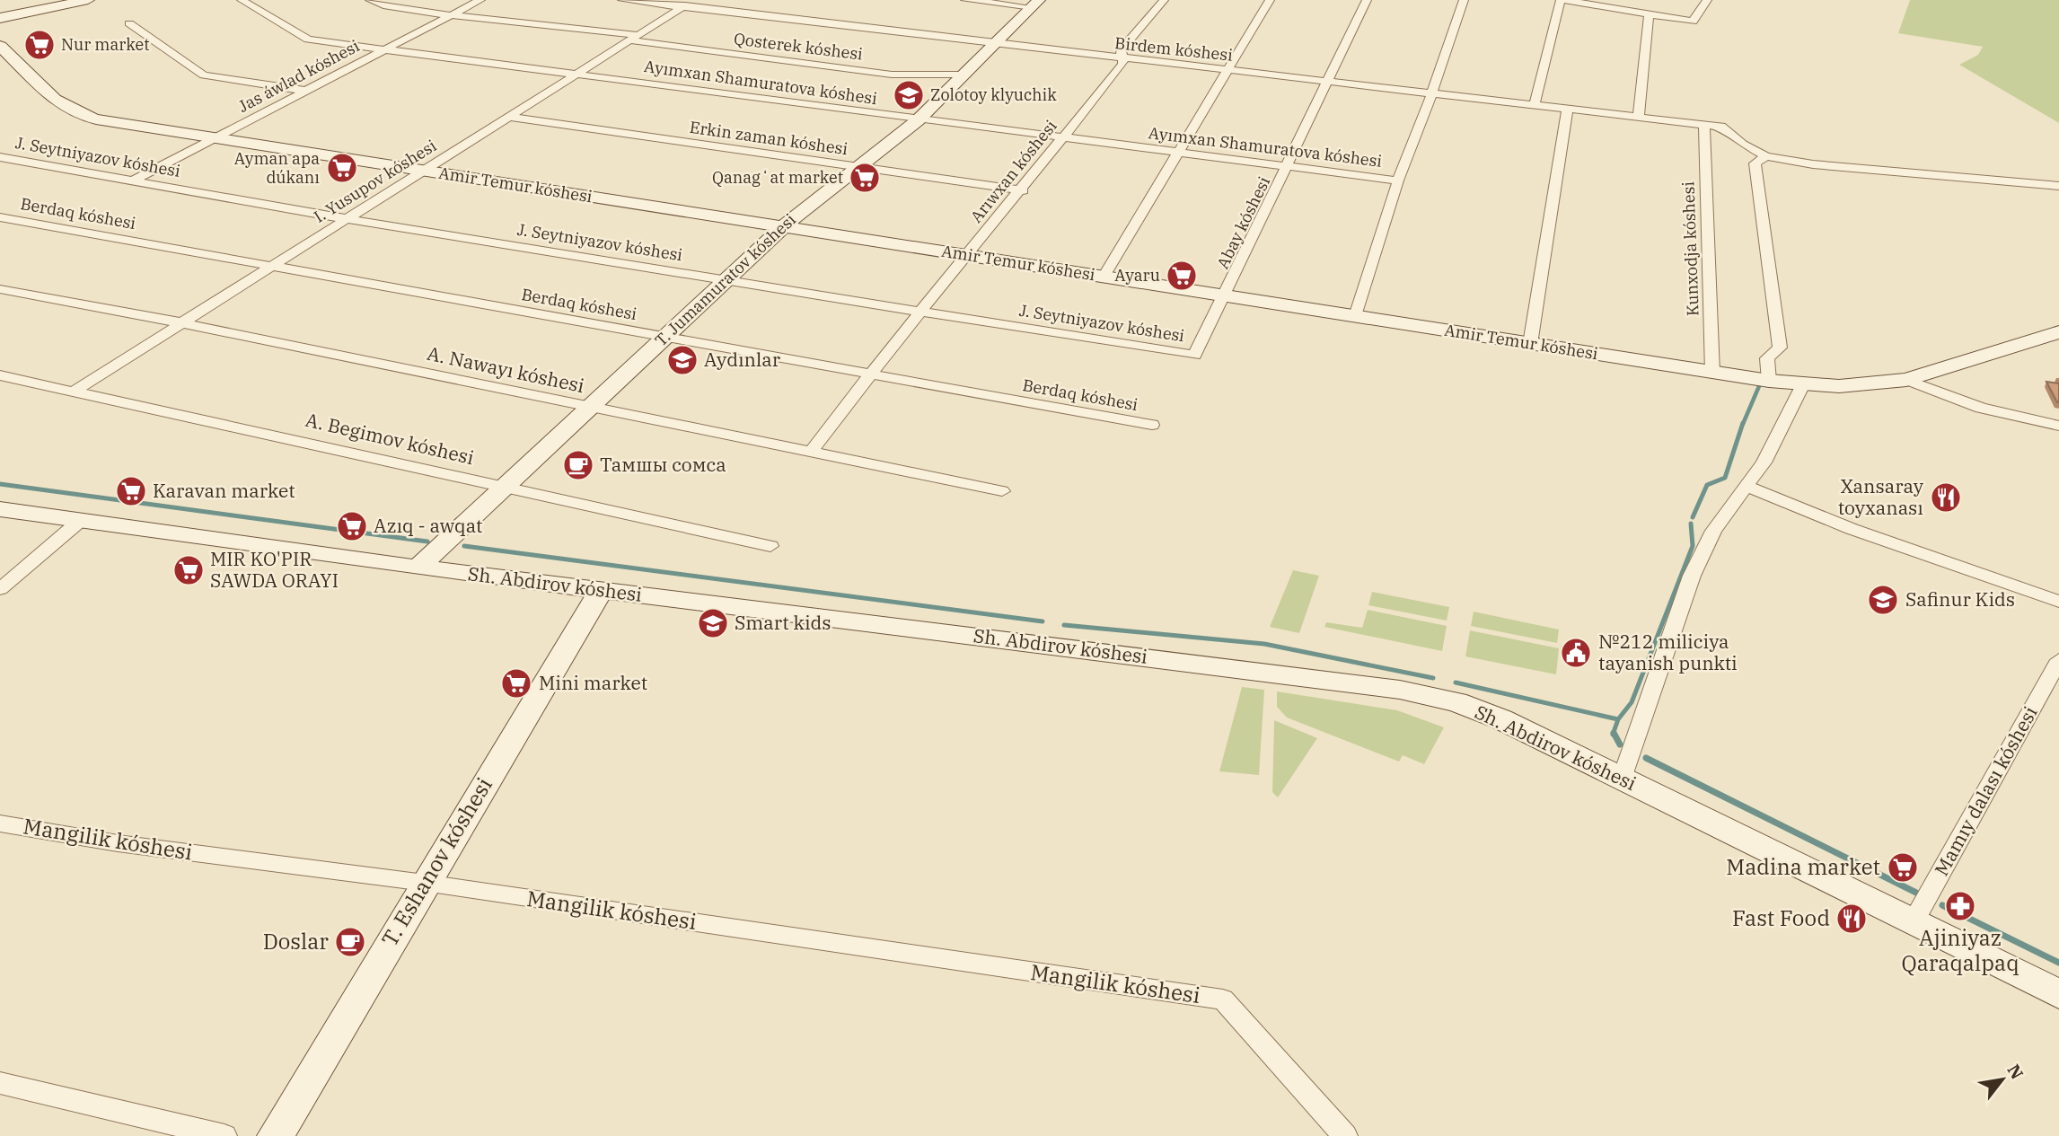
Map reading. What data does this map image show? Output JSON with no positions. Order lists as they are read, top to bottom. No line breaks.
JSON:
{"streets":{"street":["Qosterek kóshesi","Birdem kóshesi","Jas áwlad kóshesi","Ayımxan Shamuratova kóshesi","Erkin zaman kóshesi","J. Seytniyazov kóshesi","Arıwxan kóshesi","I. Yusupov kóshesi","Amir Temur kóshesi","Berdaq kóshesi","Abay kóshesi","Kunxodja kóshesi","T. Jumamuratov kóshesi","A. Nawayı kóshesi","A. Begimov kóshesi","Sh. Abdirov kóshesi","Mamıy dalası kóshesi","Mangilik kóshesi","T. Eshanov kóshesi"]},"crossings":[["Qosterek kóshesi","Jas áwlad kóshesi"],["Qosterek kóshesi","I. Yusupov kóshesi"],["Qosterek kóshesi","T. Jumamuratov kóshesi"],["Birdem kóshesi","Arıwxan kóshesi"],["Birdem kóshesi","I. Yusupov kóshesi"],["Birdem kóshesi","Abay kóshesi"],["Birdem kóshesi","Kunxodja kóshesi"],["Birdem kóshesi","T. Jumamuratov kóshesi"],["Jas áwlad kóshesi","Ayımxan Shamuratova kóshesi"],["Jas áwlad kóshesi","J. Seytniyazov kóshesi"],["Jas áwlad kóshesi","Amir Temur kóshesi"],["Ayımxan Shamuratova kóshesi","Arıwxan kóshesi"],["Ayımxan Shamuratova kóshesi","I. Yusupov kóshesi"],["Ayımxan Shamuratova kóshesi","Abay kóshesi"],["Ayımxan Shamuratova kóshesi","T. Jumamuratov kóshesi"],["Erkin zaman kóshesi","Arıwxan kóshesi"],["Erkin zaman kóshesi","I. Yusupov kóshesi"],["Erkin zaman kóshesi","T. Jumamuratov kóshesi"],["J. Seytniyazov kóshesi","Arıwxan kóshesi"],["J. Seytniyazov kóshesi","I. Yusupov kóshesi"],["J. Seytniyazov kóshesi","Abay kóshesi"],["J. Seytniyazov kóshesi","T. Jumamuratov kóshesi"],["Arıwxan kóshesi","Amir Temur kóshesi"],["Arıwxan kóshesi","Berdaq kóshesi"],["Arıwxan kóshesi","A. Nawayı kóshesi"],["I. Yusupov kóshesi","Amir Temur kóshesi"],["I. Yusupov kóshesi","Berdaq kóshesi"],["I. Yusupov kóshesi","A. Nawayı kóshesi"],["I. Yusupov kóshesi","A. Begimov kóshesi"],["Amir Temur kóshesi","Abay kóshesi"],["Amir Temur kóshesi","Kunxodja kóshesi"],["Amir Temur kóshesi","T. Jumamuratov kóshesi"],["Berdaq kóshesi","T. Jumamuratov kóshesi"],["T. Jumamuratov kóshesi","A. Nawayı kóshesi"],["T. Jumamuratov kóshesi","A. Begimov kóshesi"],["T. Jumamuratov kóshesi","Sh. Abdirov kóshesi"],["Sh. Abdirov kóshesi","Mamıy dalası kóshesi"],["Sh. Abdirov kóshesi","T. Eshanov kóshesi"],["Mangilik kóshesi","T. Eshanov kóshesi"]],"places":{"supermarket":["Nur market","Ayman apa dúkanı","Qanagʻat market","Ayaru","Karavan market","Azıq - awqat","MIR KO'PIR SAWDA ORAYI","Mini market","Madina market"],"school or university":["Zolotoy klyuchik","Aydınlar","Safinur Kids","Smart kids"],"cafe":["Тамшы сомса","Doslar"],"restaurant":["Xansaray toyxanası","Fast Food"],"public building":["№212 miliciya tayanish punkti"],"pharmacy":["Ajiniyaz Qaraqalpaq"]},"north":"top right"}
